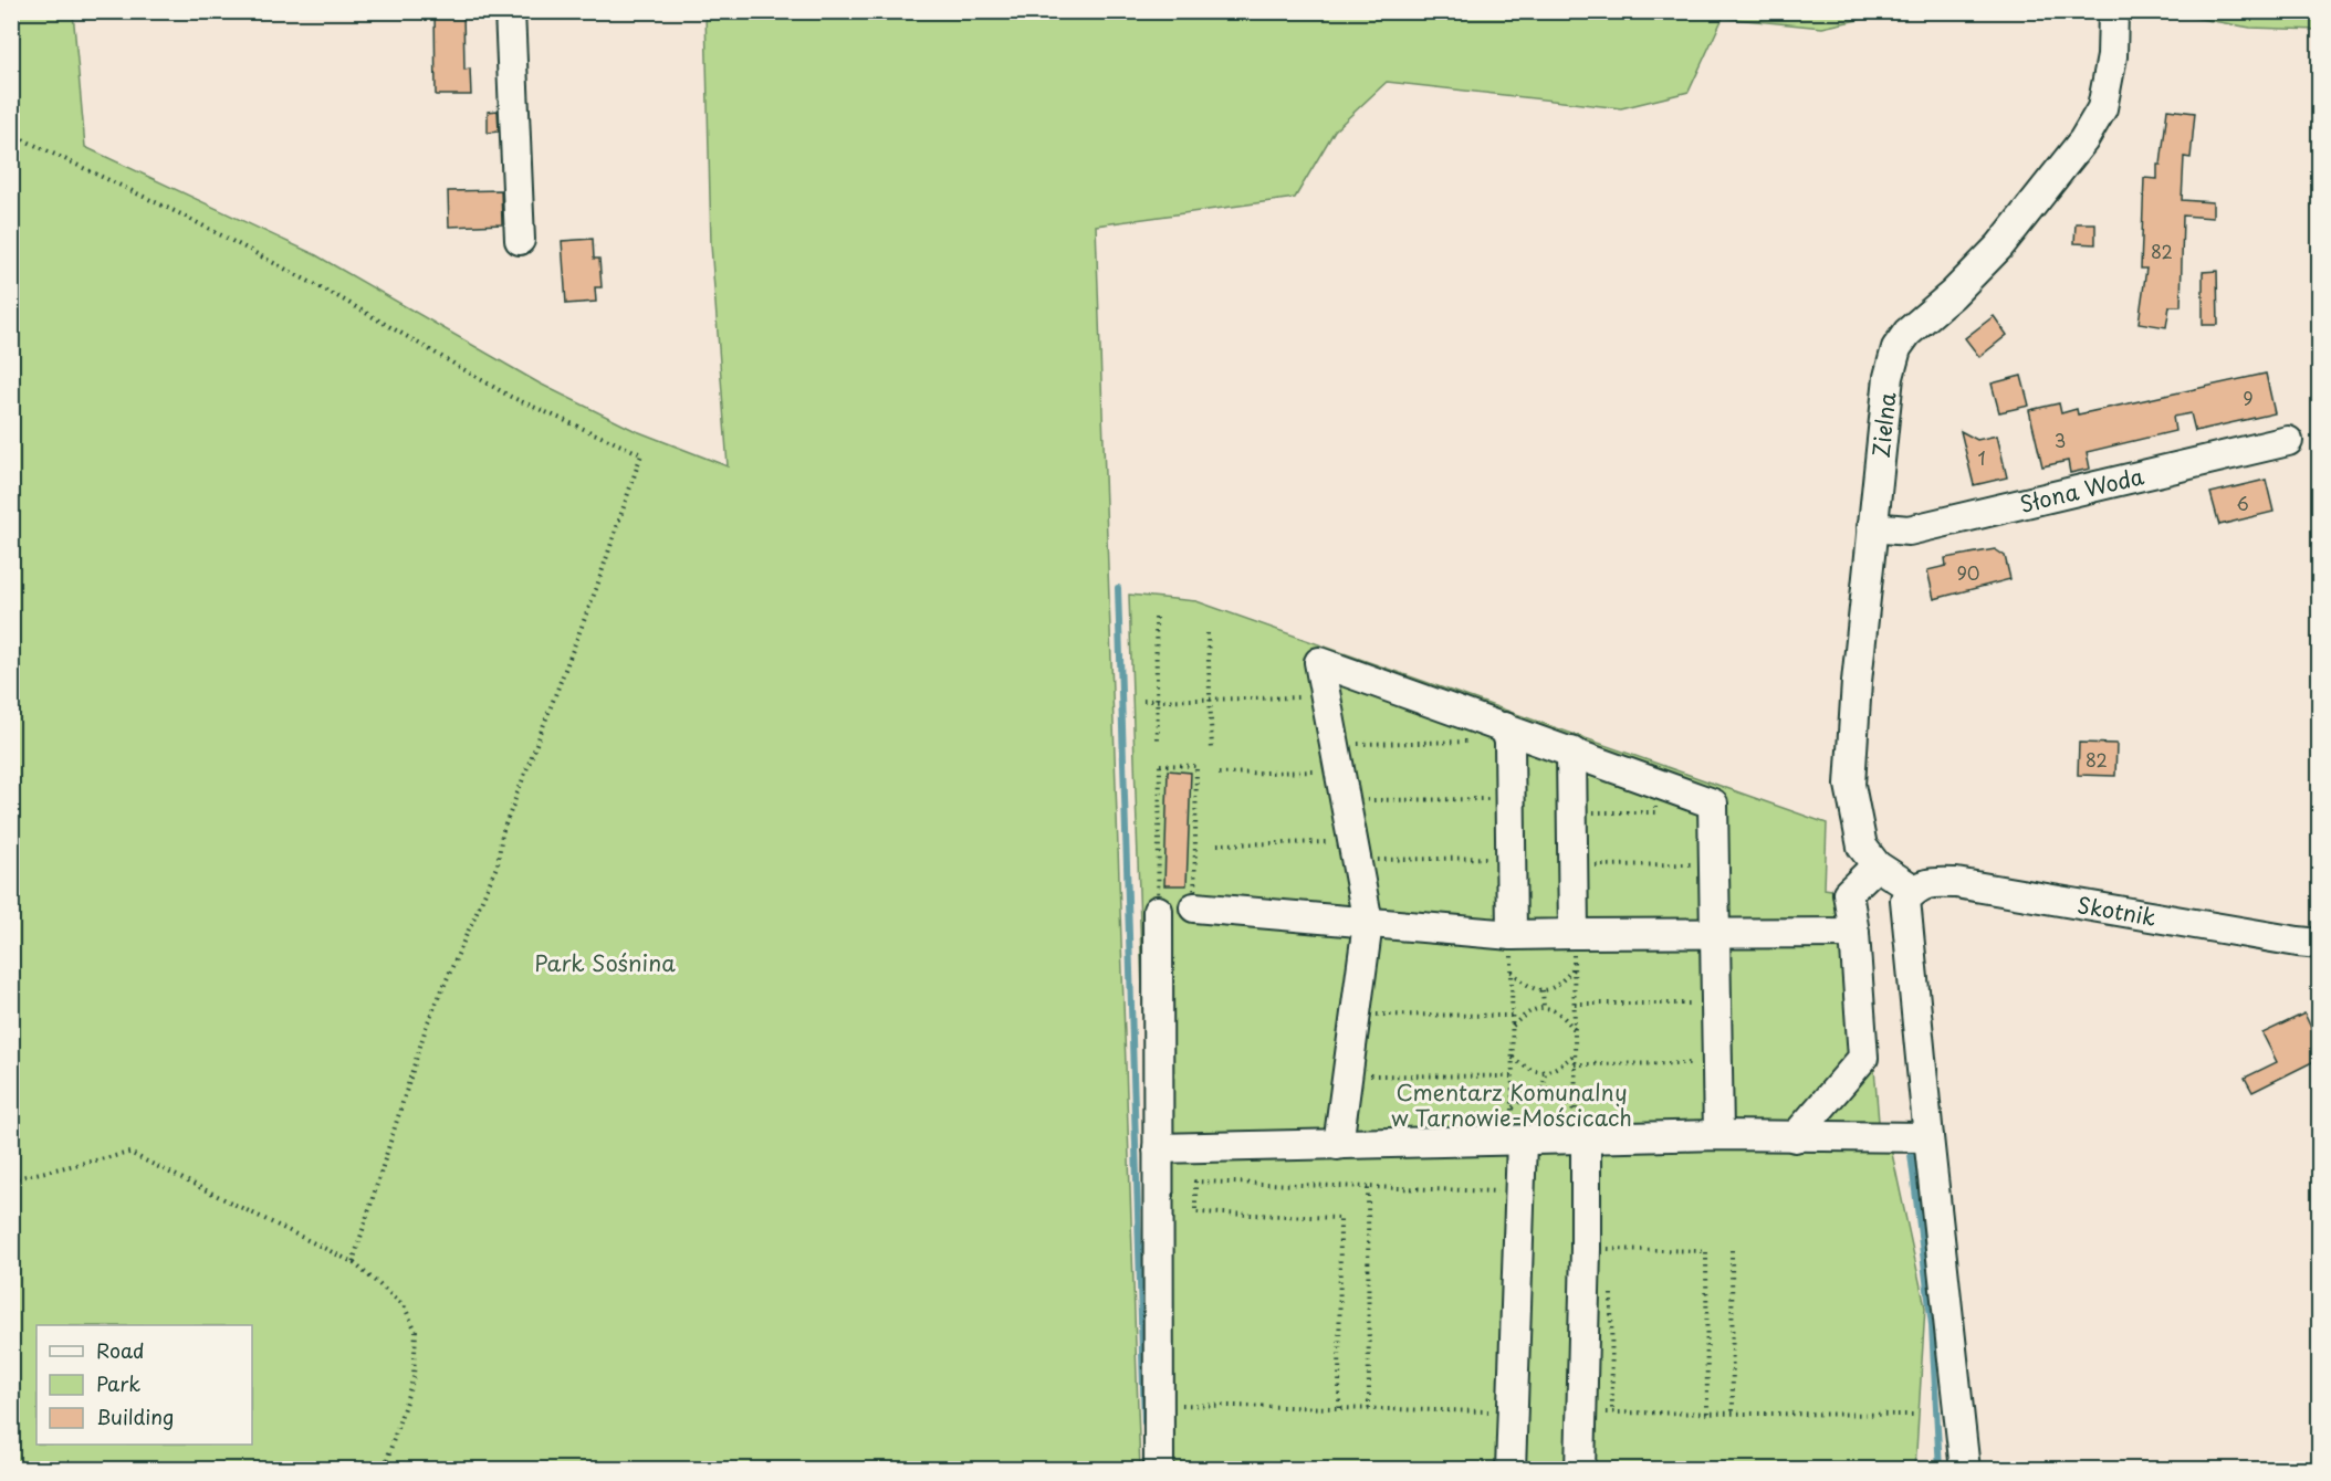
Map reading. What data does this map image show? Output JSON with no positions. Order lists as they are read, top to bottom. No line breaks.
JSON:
{"streets":{"street":["Zielna","Słona Woda","Skotnik"]},"crossings":[["Zielna","Słona Woda"],["Zielna","Skotnik"]],"parks":["Park Sośnina","Cmentarz Komunalny w Tarnowie-Mościcach"],"house_numbers":["82","9","3","1","6","90","82"],"legend":["Road","Park","Building"]}
